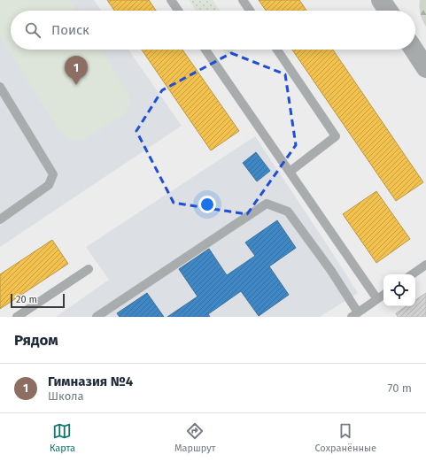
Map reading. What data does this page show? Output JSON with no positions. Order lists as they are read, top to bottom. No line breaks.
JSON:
{"scale_bar":"20 m","page":{"search":"Поиск","pins":"1","scale":"20 m","heading":"Рядом","list":[{"mark":"1","name":"Гимназия №4","note":"Школа","value":"70 m"}],"nav":["Карта","Маршрут","Сохранённые"]}}
